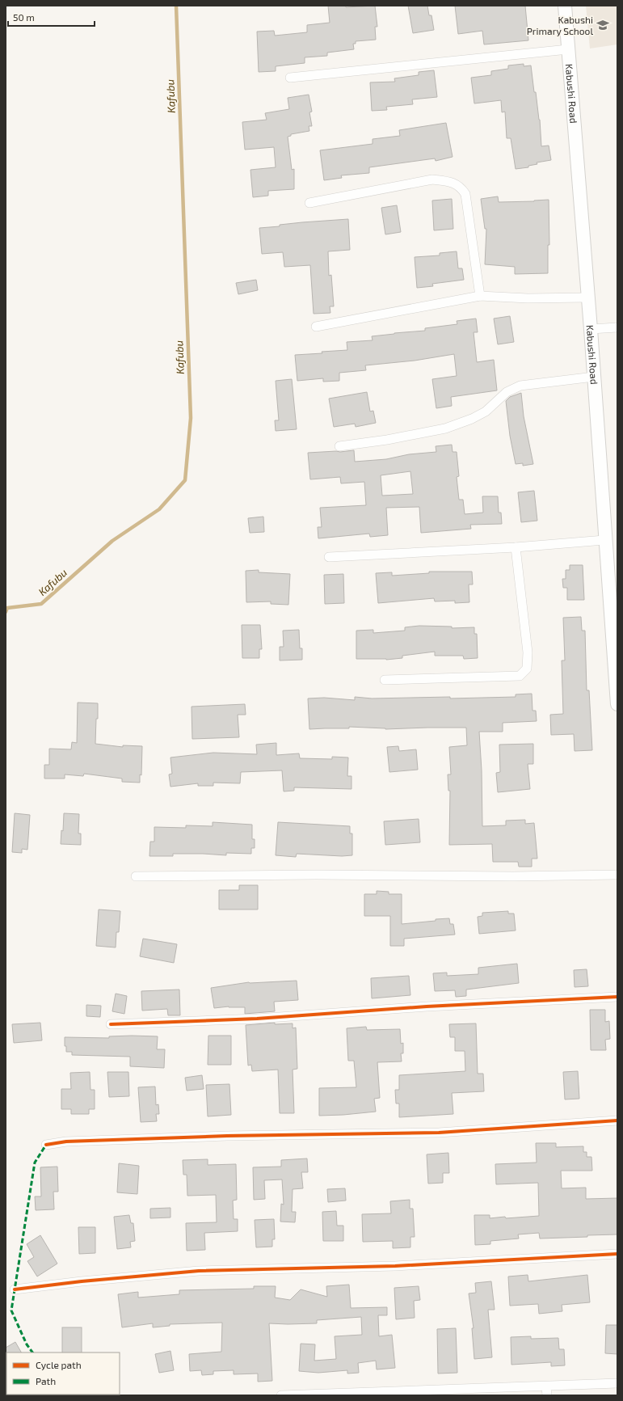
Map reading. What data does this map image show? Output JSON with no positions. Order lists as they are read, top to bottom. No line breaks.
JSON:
{"streets":{"main road":["Kabushi Road"]},"water":["Kafubu"],"places":{"school or university":["Kabushi Primary School"]},"legend":["Cycle path","Path"],"scale_bar":"50 m"}
